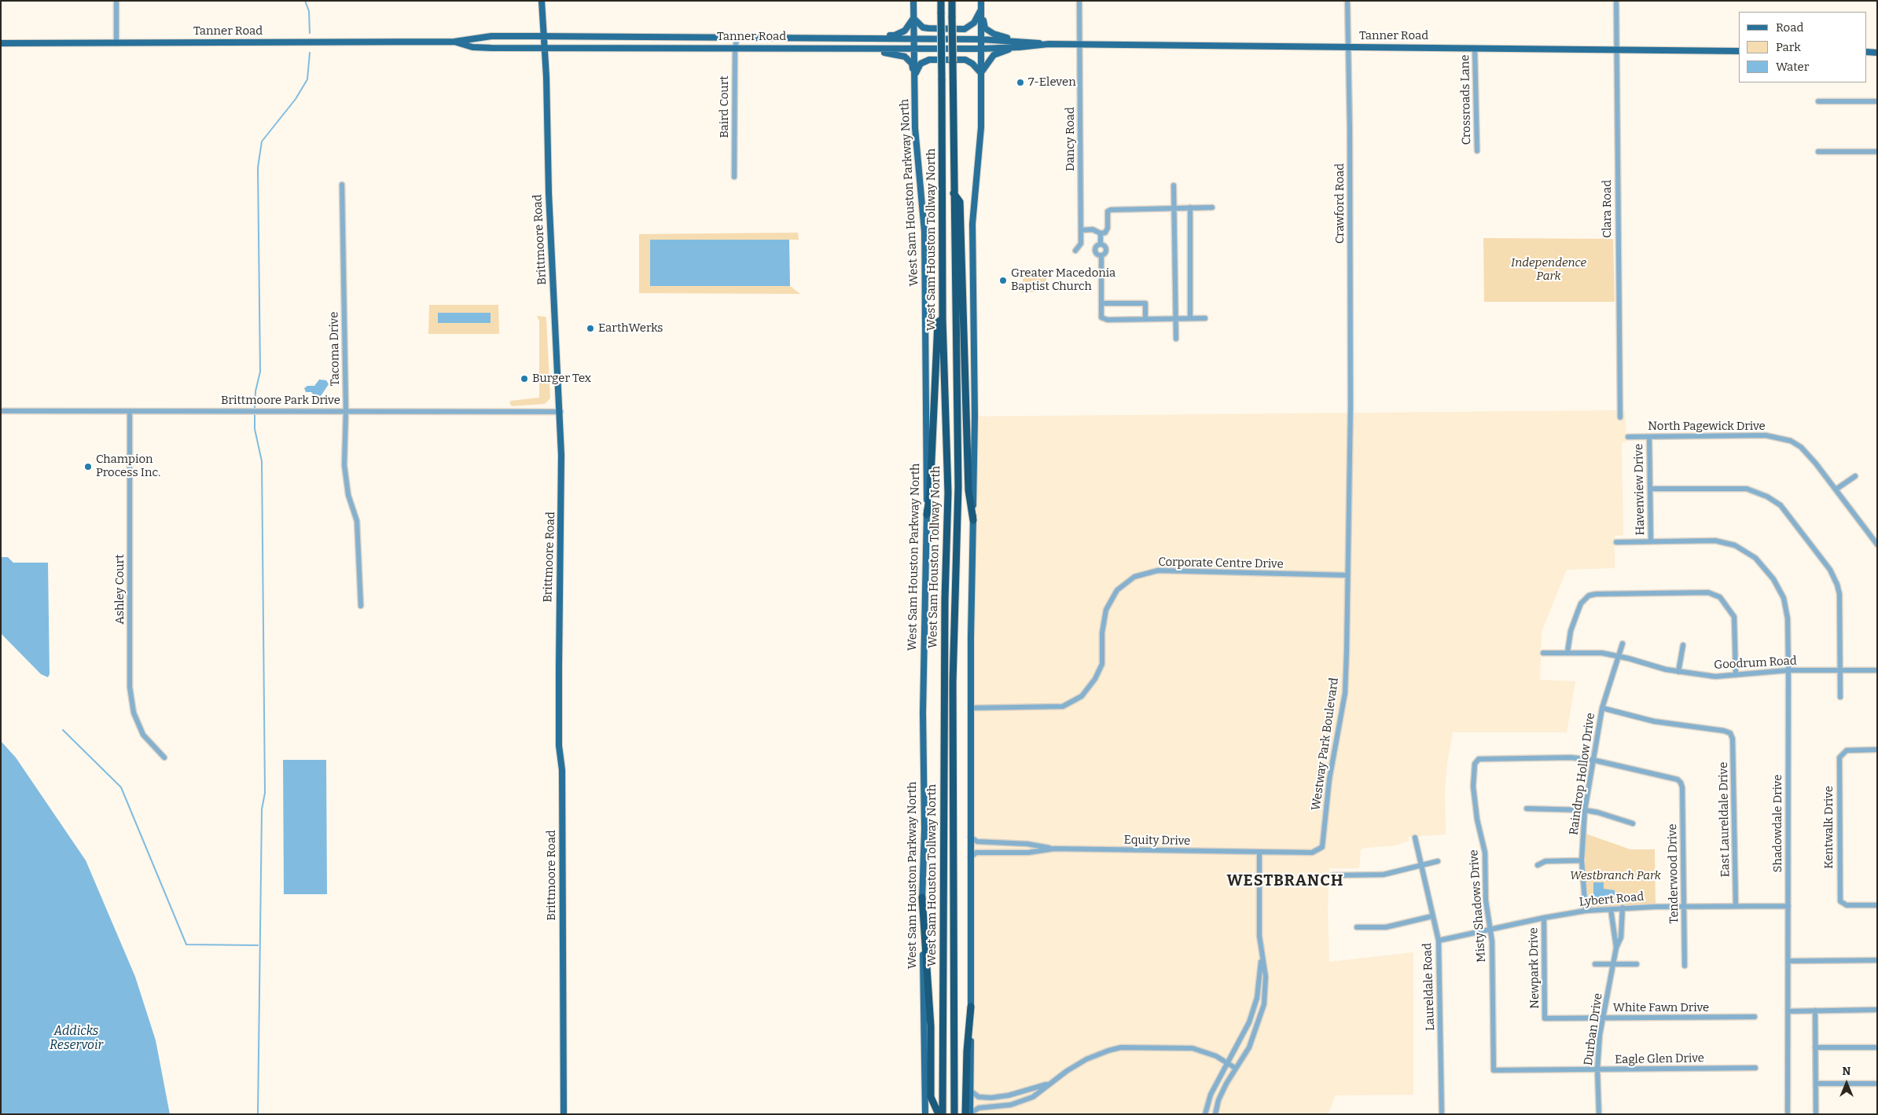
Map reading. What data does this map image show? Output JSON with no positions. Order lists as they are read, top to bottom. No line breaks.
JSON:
{"streets":{"highway":["West Sam Houston Tollway North"],"main road":["Tanner Road","West Sam Houston Parkway North","Brittmoore Road"],"street":["Crossroads Lane","Baird Court","Dancy Road","Crawford Road","Clara Road","Tacoma Drive","Brittmoore Park Drive","North Pagewick Drive","Havenview Drive","Corporate Centre Drive","Ashley Court","Goodrum Road","Westway Park Boulevard","Raindrop Hollow Drive","East Laureldale Drive","Shadowdale Drive","Kentwalk Drive","Equity Drive","Tenderwood Drive","Lybert Road","Misty Shadows Drive","Newpark Drive","Laureldale Road","White Fawn Drive","Durban Drive","Eagle Glen Drive"]},"crossings":[["Tanner Road","Crossroads Lane"],["Tanner Road","Baird Court"],["Tanner Road","Dancy Road"],["Tanner Road","West Sam Houston Parkway North"],["Tanner Road","Crawford Road"],["Tanner Road","Clara Road"],["Tanner Road","Brittmoore Road"],["Crawford Road","Westway Park Boulevard"],["Brittmoore Road","Brittmoore Park Drive"],["Tacoma Drive","Brittmoore Park Drive"],["Brittmoore Park Drive","Ashley Court"],["North Pagewick Drive","Havenview Drive"],["Havenview Drive","Shadowdale Drive"],["Corporate Centre Drive","Westway Park Boulevard"],["Goodrum Road","Raindrop Hollow Drive"],["Goodrum Road","Shadowdale Drive"],["Westway Park Boulevard","Equity Drive"],["Raindrop Hollow Drive","East Laureldale Drive"],["Raindrop Hollow Drive","Tenderwood Drive"],["Raindrop Hollow Drive","Lybert Road"],["Raindrop Hollow Drive","Misty Shadows Drive"],["East Laureldale Drive","Lybert Road"],["Shadowdale Drive","Lybert Road"],["Tenderwood Drive","Lybert Road"],["Tenderwood Drive","Misty Shadows Drive"],["Lybert Road","Misty Shadows Drive"],["Lybert Road","Newpark Drive"],["Lybert Road","Laureldale Road"],["Lybert Road","Durban Drive"],["Misty Shadows Drive","Eagle Glen Drive"],["Newpark Drive","White Fawn Drive"],["White Fawn Drive","Durban Drive"],["Durban Drive","Eagle Glen Drive"]],"districts":["WESTBRANCH"],"water":["Addicks Reservoir"],"parks":["Independence Park","Westbranch Park"],"places":["7-Eleven","Greater Macedonia Baptist Church","EarthWerks","Burger Tex","Champion Process Inc."],"legend":["Road","Park","Water"],"north":"top"}
